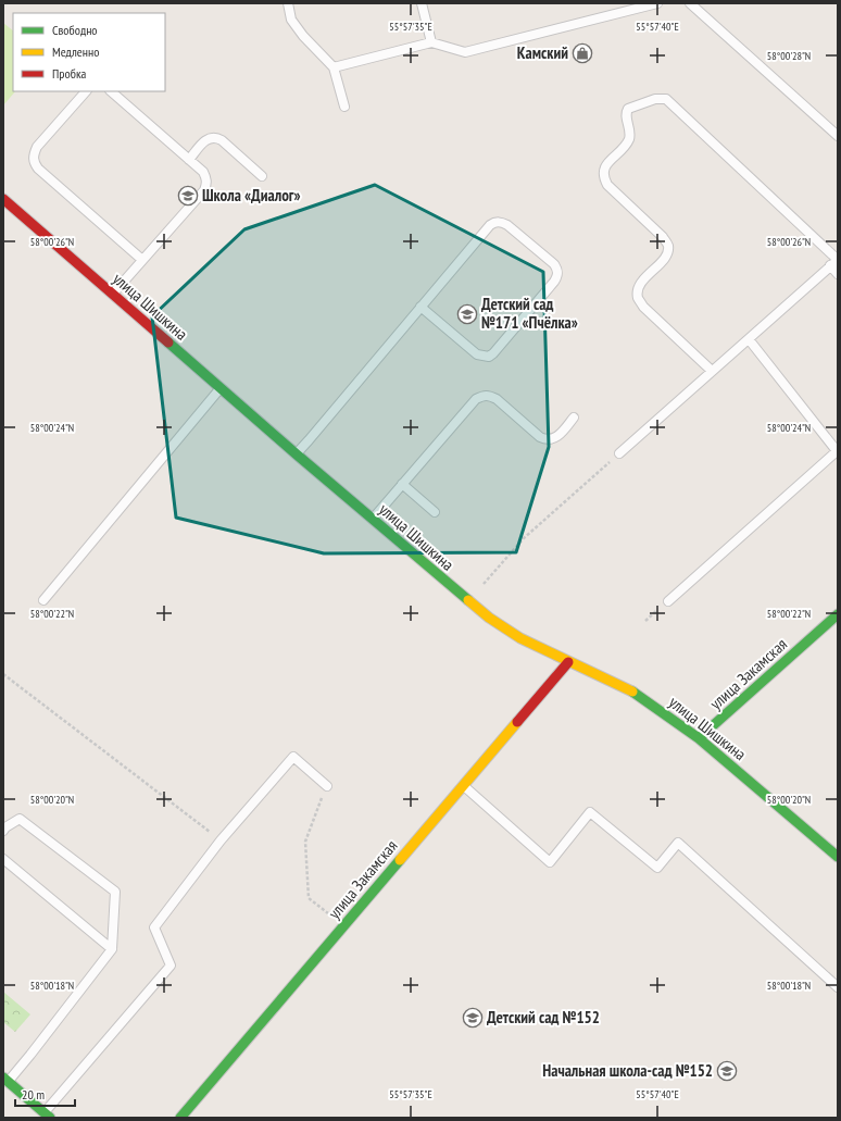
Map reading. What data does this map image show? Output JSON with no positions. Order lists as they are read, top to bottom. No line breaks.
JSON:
{"streets":{"street":["улица Шишкина","улица Закамская"]},"crossings":[["улица Шишкина","улица Закамская"]],"places":{"shop":["Камский"],"school or university":["Школа «Диалог»","Детский сад №171 «Пчёлка»","Детский сад №152","Начальная школа-сад №152"]},"legend":["Свободно","Медленно","Пробка"],"scale_bar":"20 m","coordinates":["55°57'35\"E","55°57'40\"E","58°00'28\"N","58°00'26\"N","58°00'24\"N","58°00'22\"N","58°00'20\"N","58°00'18\"N"]}
